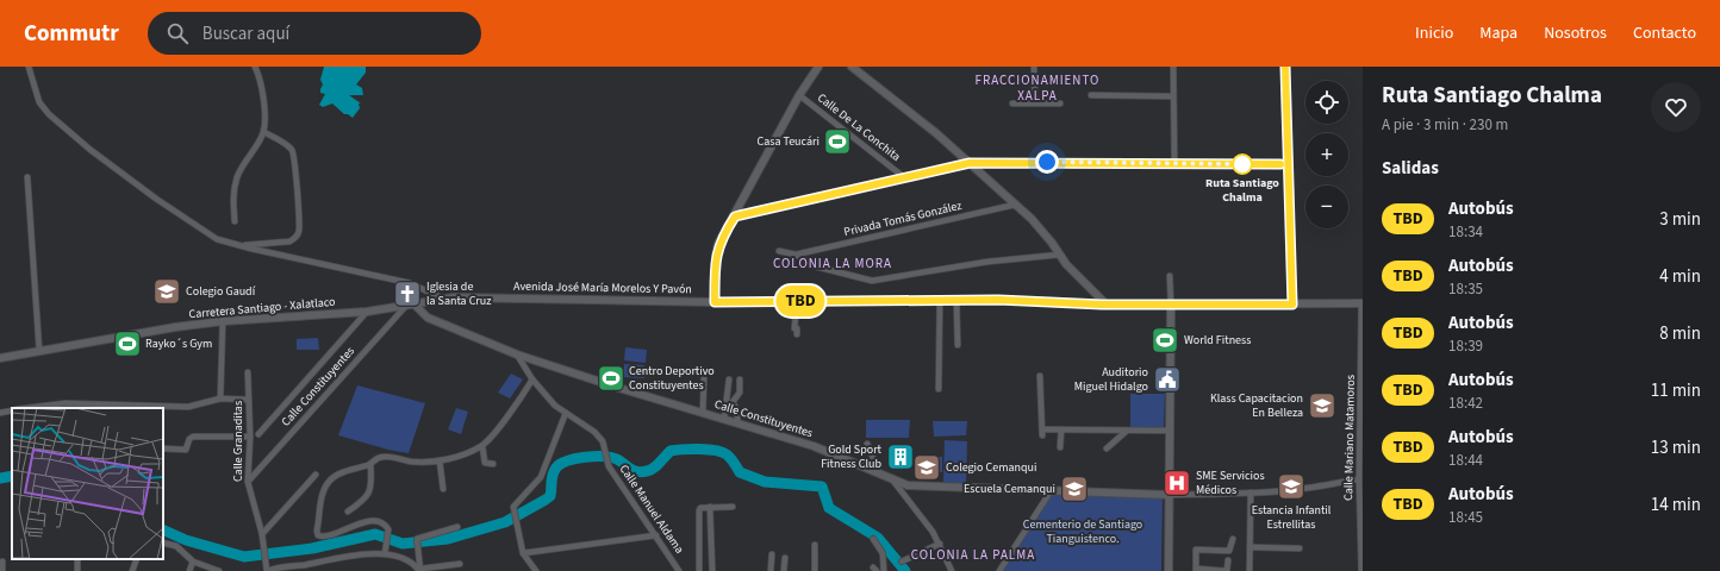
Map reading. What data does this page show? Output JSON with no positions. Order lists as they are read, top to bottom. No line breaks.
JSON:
{"streets":{"main road":["Avenida José María Morelos Y Pavón","Carretera Santiago - Xalatlaco","Calle Constituyentes"],"street":["Calle De La Conchita","Privada Tomás González","Calle Mariano Matamoros","Calle Granaditas","Calle Manuel Aldama"]},"crossings":[["Avenida José María Morelos Y Pavón","Carretera Santiago - Xalatlaco"],["Avenida José María Morelos Y Pavón","Calle Constituyentes"],["Avenida José María Morelos Y Pavón","Calle Mariano Matamoros"],["Carretera Santiago - Xalatlaco","Calle Constituyentes"],["Calle Constituyentes","Calle Granaditas"],["Calle Constituyentes","Calle Manuel Aldama"]],"districts":["FRACCIONAMIENTO XALPA","COLONIA LA MORA","COLONIA LA PALMA"],"parks":["Cementerio de Santiago Tianguistenco."],"places":{"sports":["Casa Teucári","World Fitness","Rayko´s Gym","Centro Deportivo Constituyentes"],"other":["Ruta Santiago Chalma"],"school or university":["Colegio Gaudí","Klass Capacitacion En Belleza","Colegio Cemanqui","Estancia Infantil Estrellitas","Escuela Cemanqui"],"church":["Iglesia de la Santa Cruz"],"public building":["Auditorio Miguel Hidalgo"],"building":["Gold Sport Fitness Club"],"hospital":["SME Servicios Médicos"]},"lines":["bus line TBD"],"page":{"header":"Commutr","search":"Buscar aquí","nav":["Inicio","Mapa","Nosotros","Contacto"],"on_map":"TBD","heading":[["Ruta Santiago Chalma","A pie · 3 min · 230 m"],"Salidas"],"map_buttons":["+","−"],"list":[{"mark":"TBD","name":"Autobús","note":"18:34","value":"3 min"},{"mark":"TBD","name":"Autobús","note":"18:35","value":"4 min"},{"mark":"TBD","name":"Autobús","note":"18:39","value":"8 min"},{"mark":"TBD","name":"Autobús","note":"18:42","value":"11 min"},{"mark":"TBD","name":"Autobús","note":"18:44","value":"13 min"},{"mark":"TBD","name":"Autobús","note":"18:45","value":"14 min"}]}}
